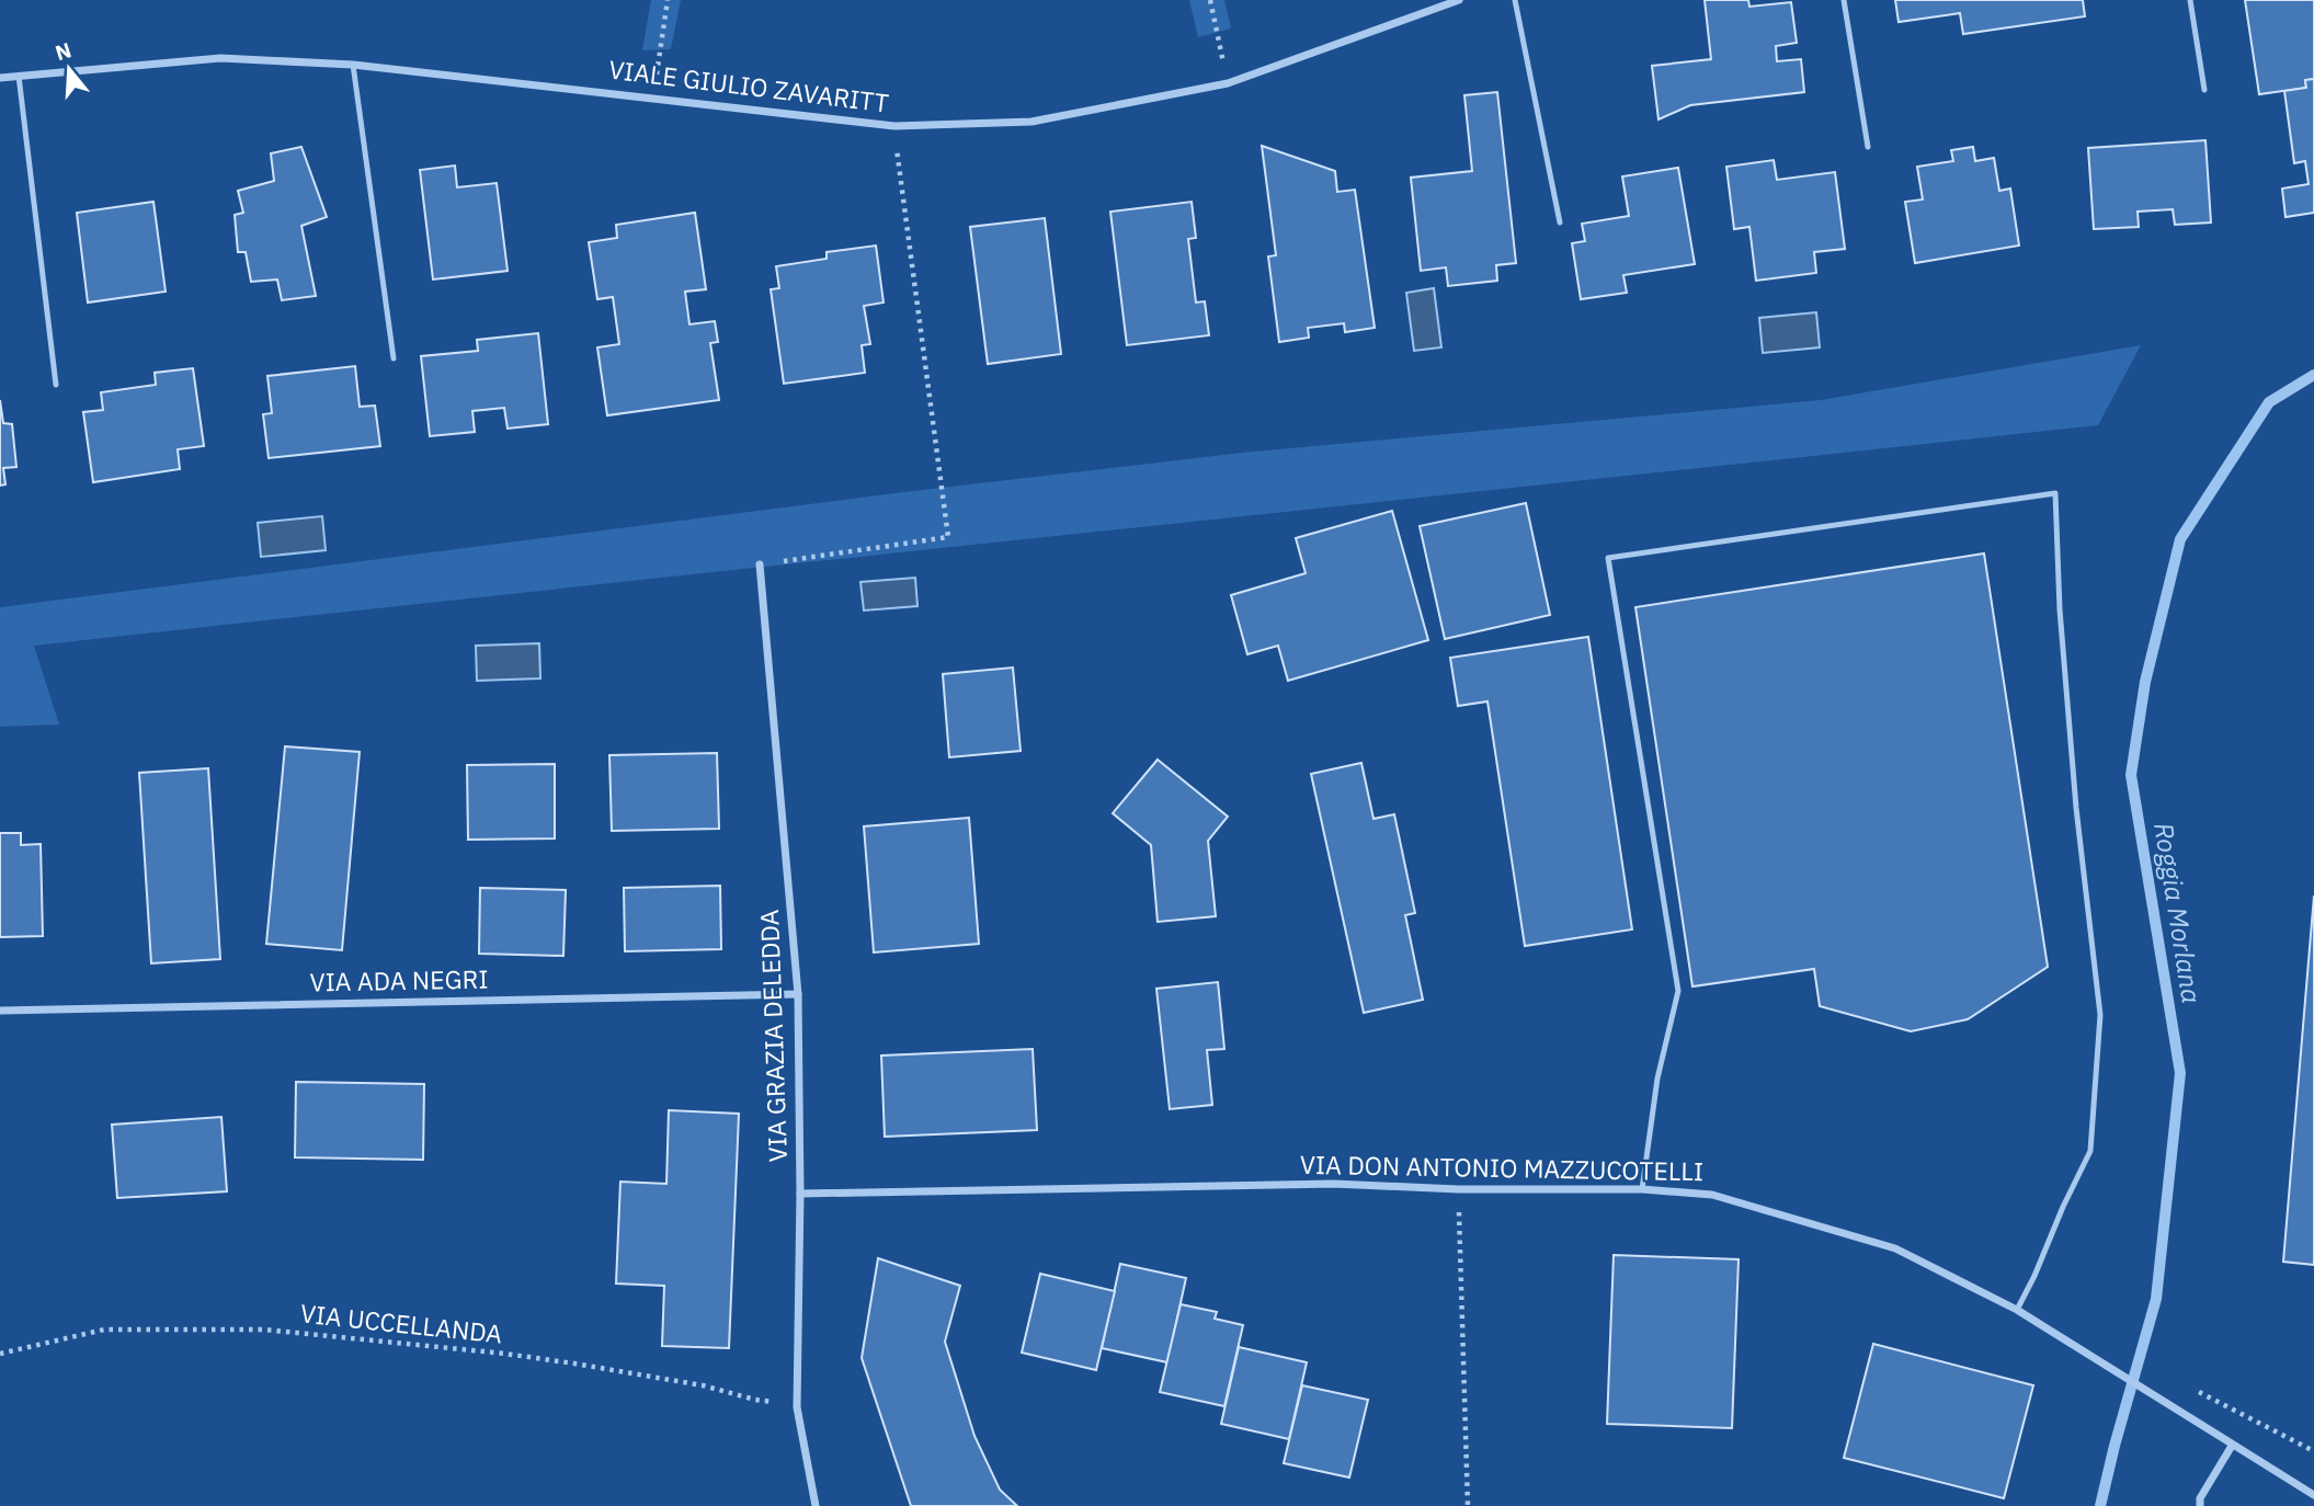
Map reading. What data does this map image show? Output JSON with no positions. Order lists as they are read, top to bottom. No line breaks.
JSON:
{"streets":{"street":["VIALE GIULIO ZAVARITT","VIA ADA NEGRI","VIA GRAZIA DELEDDA","VIA DON ANTONIO MAZZUCOTELLI"],"path":["VIA UCCELLANDA"]},"crossings":[["VIA ADA NEGRI","VIA GRAZIA DELEDDA"],["VIA GRAZIA DELEDDA","VIA DON ANTONIO MAZZUCOTELLI"],["VIA GRAZIA DELEDDA","VIA UCCELLANDA"]],"water":["Roggia Morlana"],"north":"top"}
